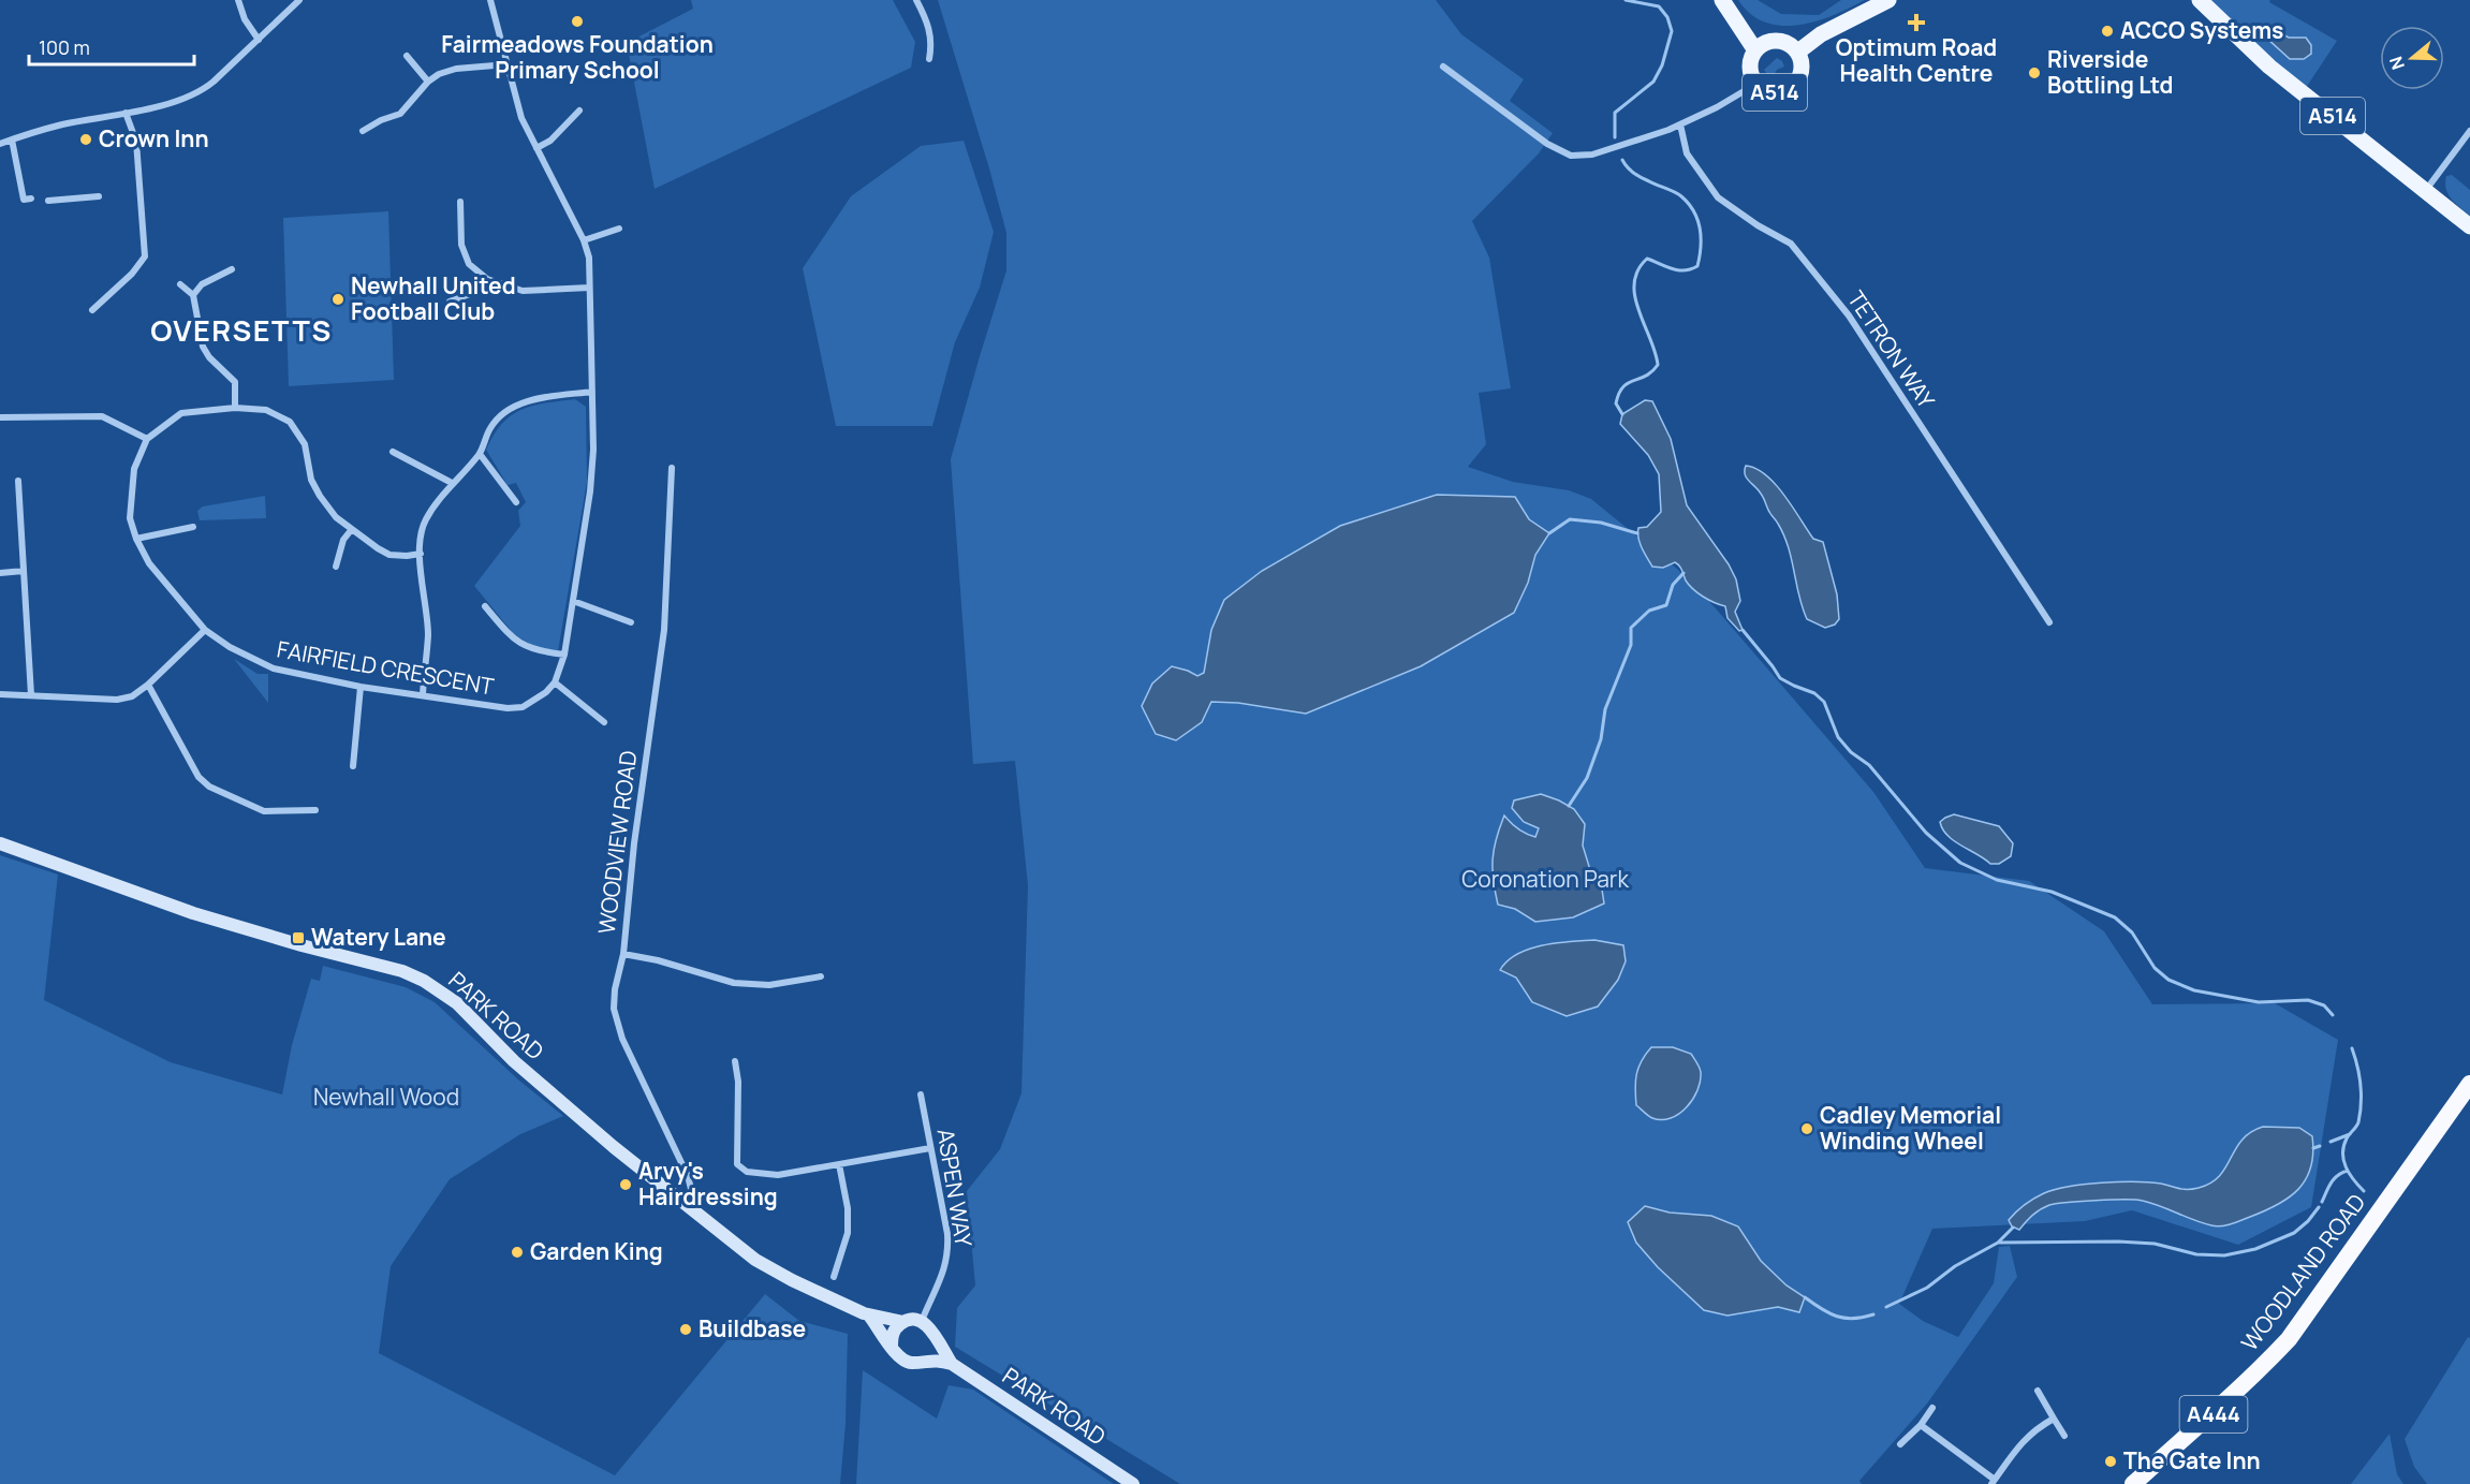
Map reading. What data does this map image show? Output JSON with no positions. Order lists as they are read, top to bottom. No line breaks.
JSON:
{"streets":{"highway":["WOODLAND ROAD","A444"],"main road":["A514","PARK ROAD"],"street":["TETRON WAY","FAIRFIELD CRESCENT","WOODVIEW ROAD","ASPEN WAY"]},"crossings":[["WOODVIEW ROAD","PARK ROAD"],["PARK ROAD","ASPEN WAY"]],"districts":["OVERSETTS"],"parks":["Coronation Park","Newhall Wood"],"places":{"other":["Fairmeadows Foundation Primary School","ACCO Systems","Riverside Bottling Ltd","Crown Inn","Newhall United Football Club","Cadley Memorial Winding Wheel","Arvy's Hairdressing","Garden King","Buildbase","The Gate Inn"],"health":["Optimum Road Health Centre"],"transit":["Watery Lane"]},"scale_bar":"100 m","north":"left"}
